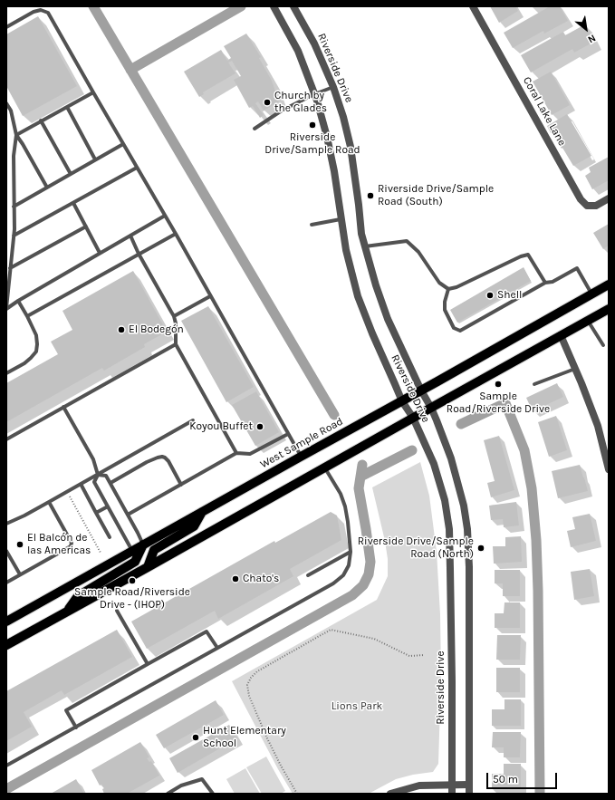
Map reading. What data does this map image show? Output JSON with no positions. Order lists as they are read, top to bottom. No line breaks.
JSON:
{"streets":{"main road":["West Sample Road"],"street":["Riverside Drive","Coral Lake Lane"]},"crossings":[["Riverside Drive","West Sample Road"]],"parks":["Lions Park"],"places":["Church by the Glades","Riverside Drive/Sample Road","Riverside Drive/Sample Road (South)","Shell","El Bodegón","Sample Road/Riverside Drive","Koyou Buffet","El Balcón de las Americas","Riverside Drive/Sample Road (North)","Chato's","Sample Road/Riverside Drive - (IHOP)","Hunt Elementary School"],"scale_bar":"50 m","north":"bottom right"}
